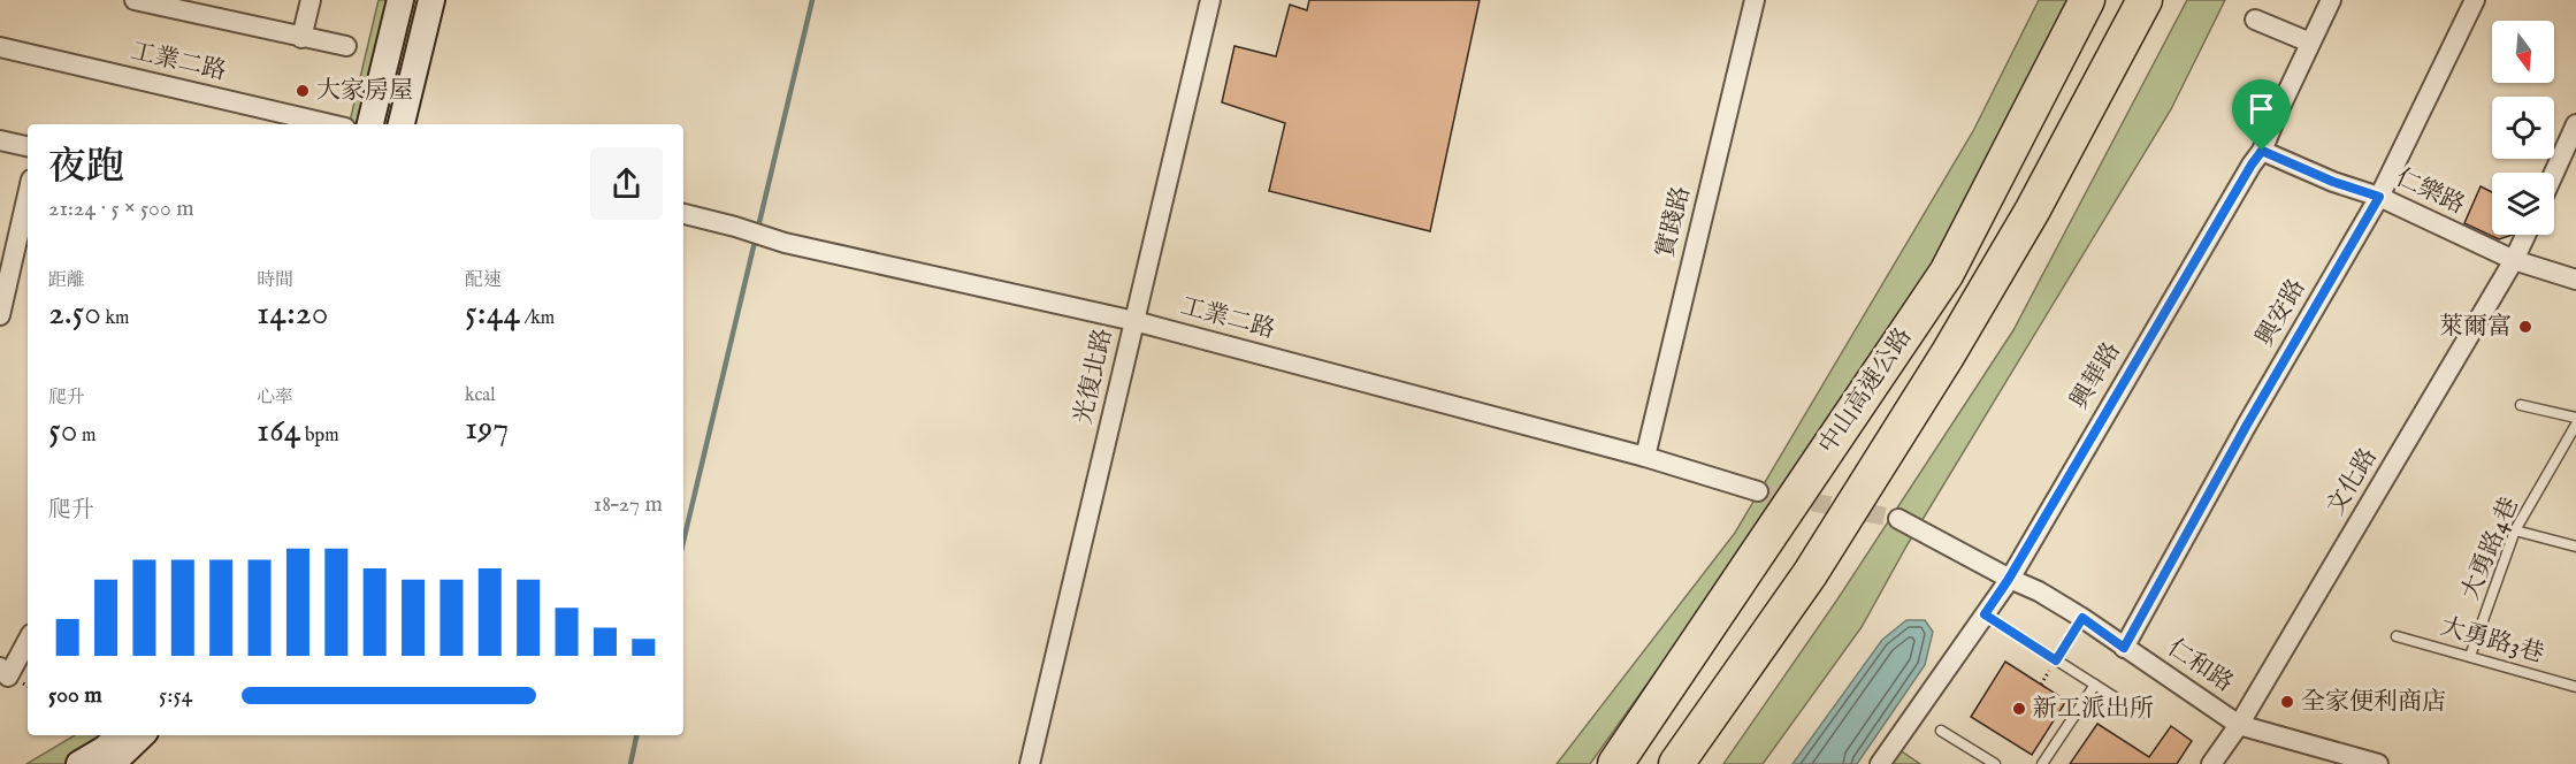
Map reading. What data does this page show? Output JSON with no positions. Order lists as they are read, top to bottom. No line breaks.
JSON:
{"streets":{"highway":["中山高速公路"],"street":["工業二路","仁樂路","實踐路","興安路","光復北路","興華路","文化路","仁和路"],"lane":["大勇路4巷","大勇路3巷"]},"crossings":[["工業二路","實踐路"],["工業二路","光復北路"],["仁樂路","興安路"],["仁樂路","興華路"],["仁樂路","文化路"],["興安路","仁和路"],["興華路","仁和路"],["文化路","仁和路"],["大勇路4巷","大勇路3巷"]],"places":["大家房屋","萊爾富","全家便利商店","新工派出所"],"north":"bottom","page":{"heading":["夜跑","21:24 · 5 × 500 m"],"stats":[["距離","2.50 km"],["時間","14:20"],["配速","5:44 /km"],["爬升","50 m"],["心率","164 bpm"],["kcal","197"]],"chart":["爬升","18–27 m"],"list":[{"name":"500 m","note":"5:54"}]}}
